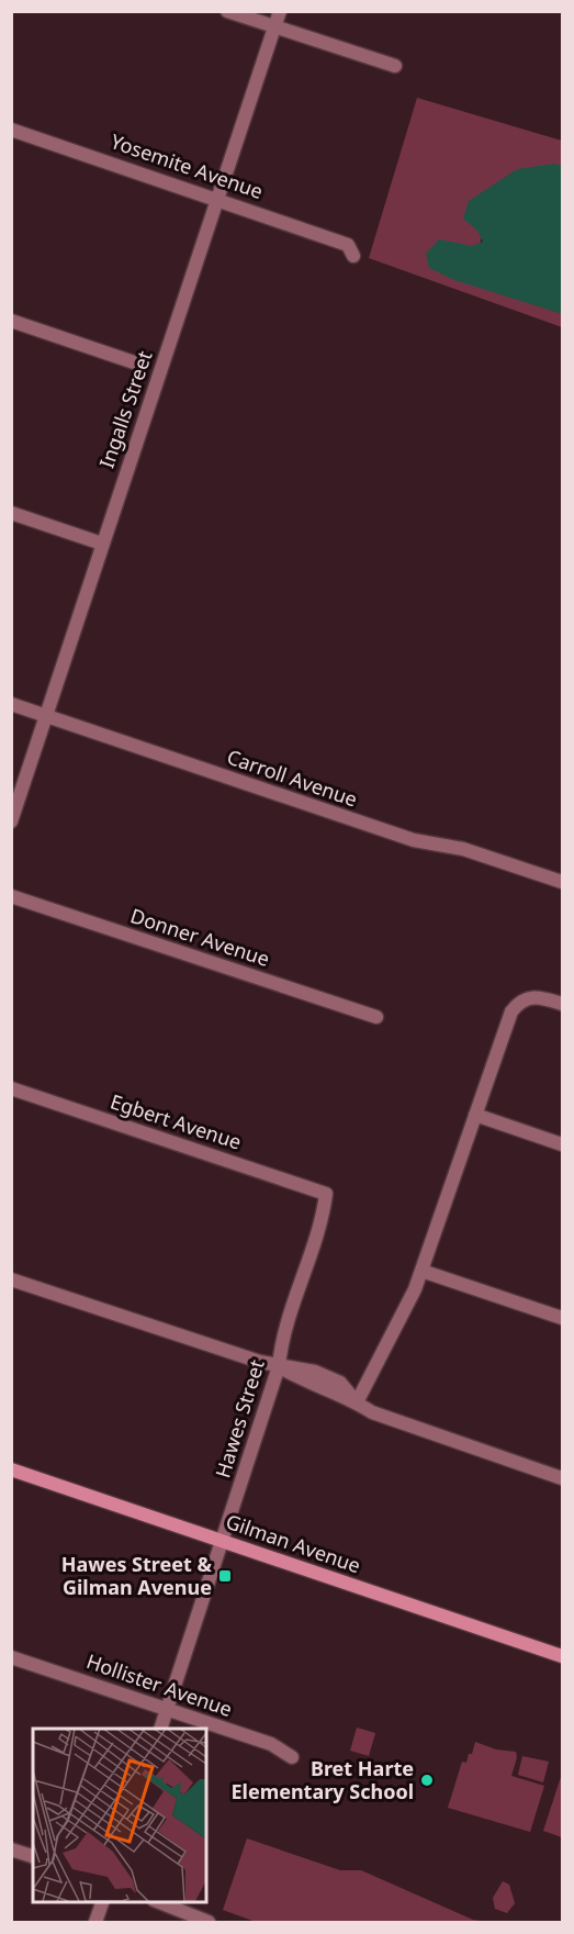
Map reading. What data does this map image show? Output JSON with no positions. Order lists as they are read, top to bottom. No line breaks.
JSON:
{"streets":{"street":["Yosemite Avenue","Ingalls Street","Carroll Avenue","Donner Avenue","Egbert Avenue","Hawes Street","Gilman Avenue","Hollister Avenue"]},"crossings":[["Yosemite Avenue","Ingalls Street"],["Ingalls Street","Carroll Avenue"],["Egbert Avenue","Hawes Street"],["Hawes Street","Gilman Avenue"],["Hawes Street","Hollister Avenue"]],"places":{"transit":["Hawes Street & Gilman Avenue"],"other":["Bret Harte Elementary School"]}}
